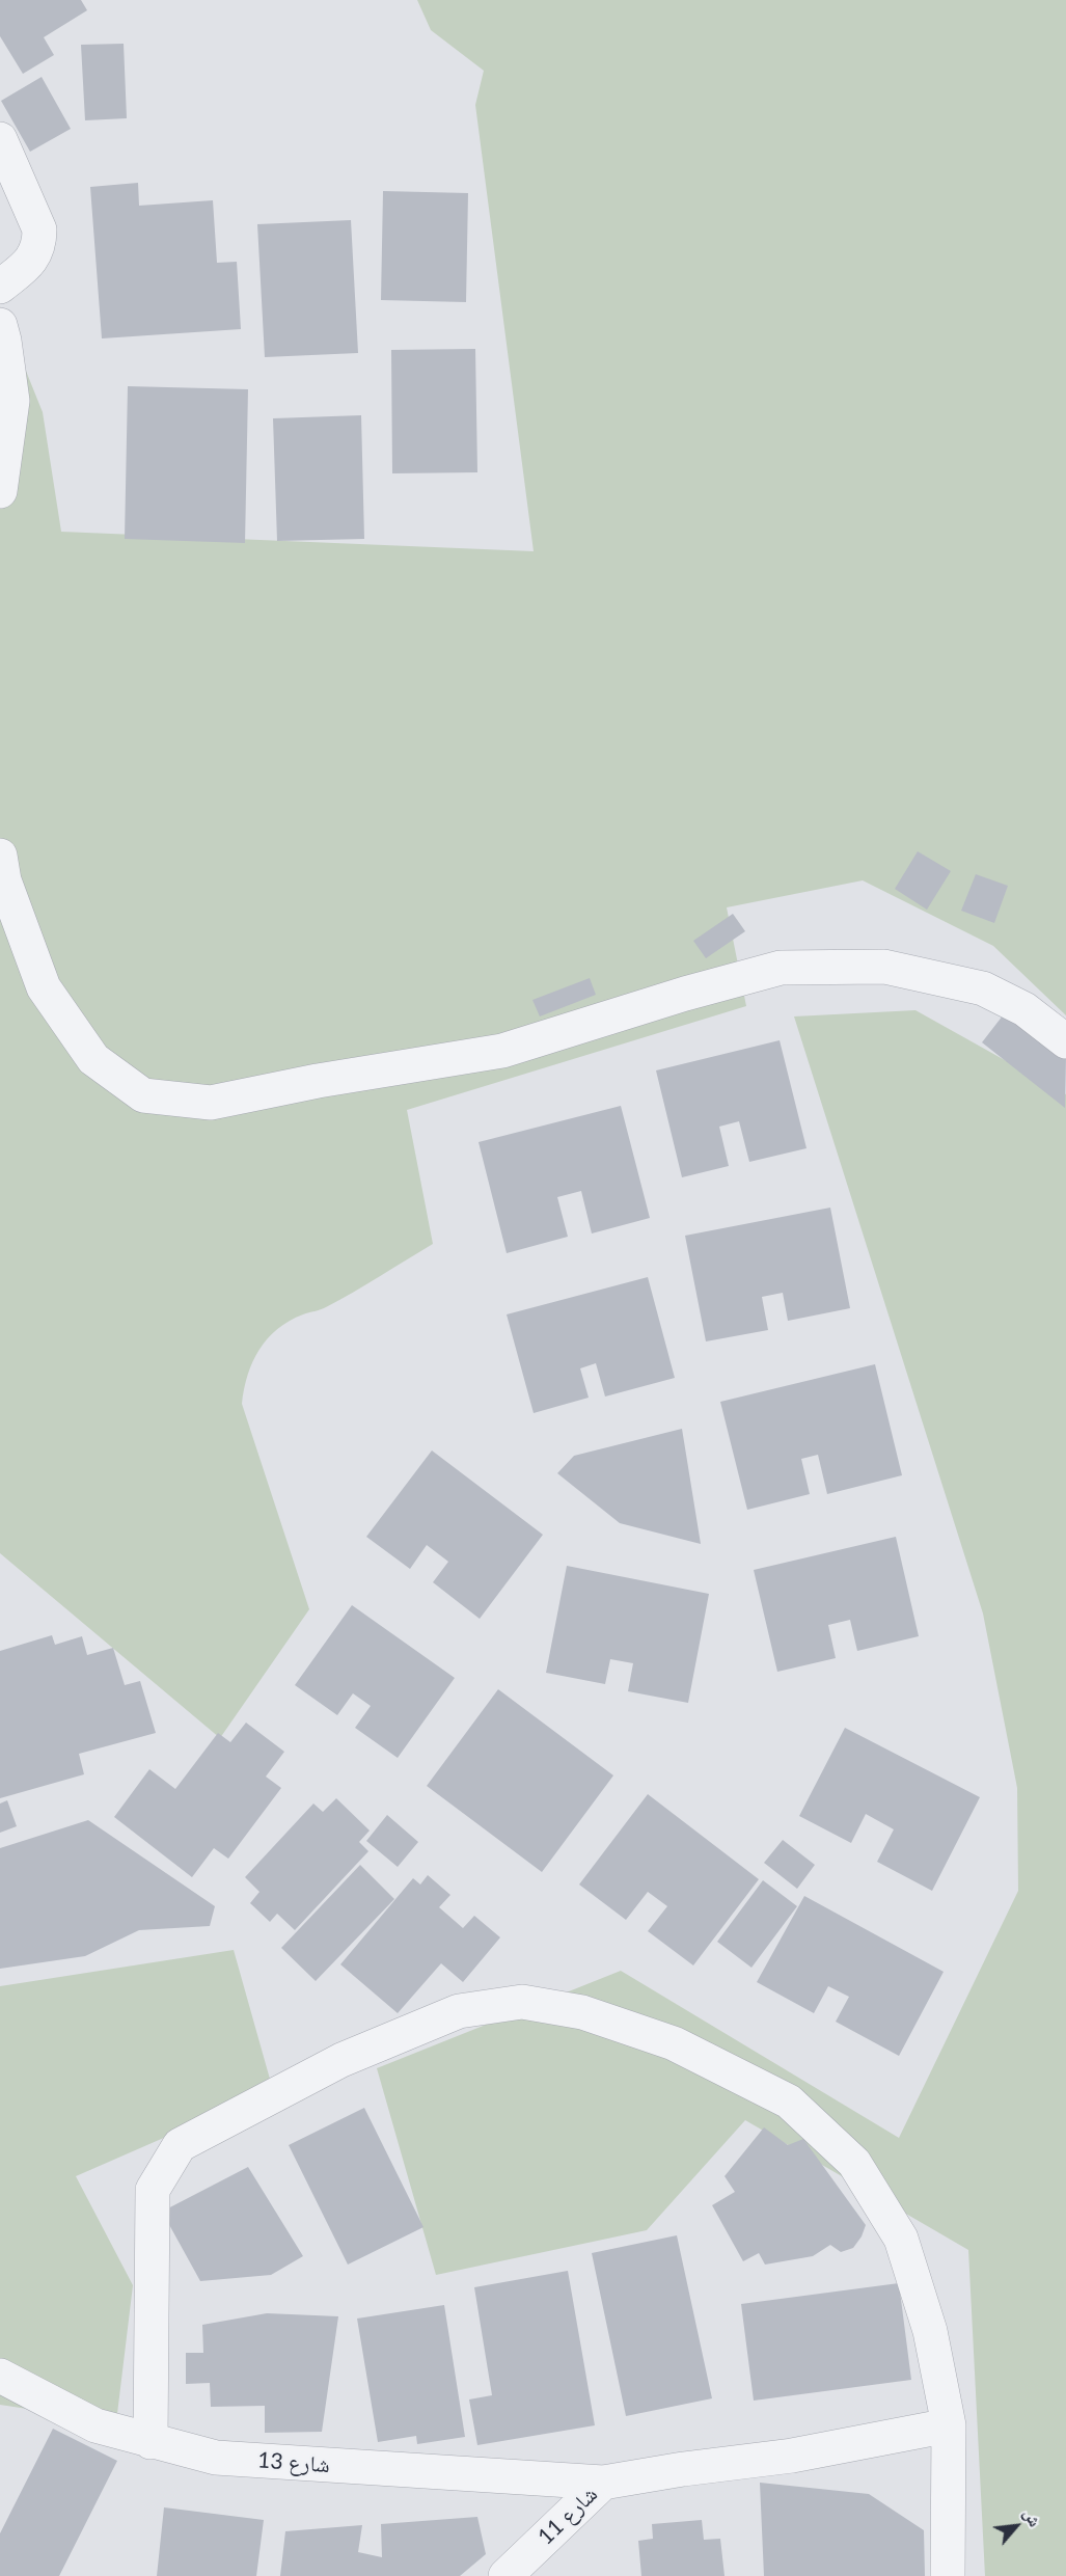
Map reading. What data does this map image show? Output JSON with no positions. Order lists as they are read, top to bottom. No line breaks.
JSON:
{"streets":{"street":["شارع 13","شارع 11"]},"crossings":[["شارع 13","شارع 11"]],"north":"top right"}
